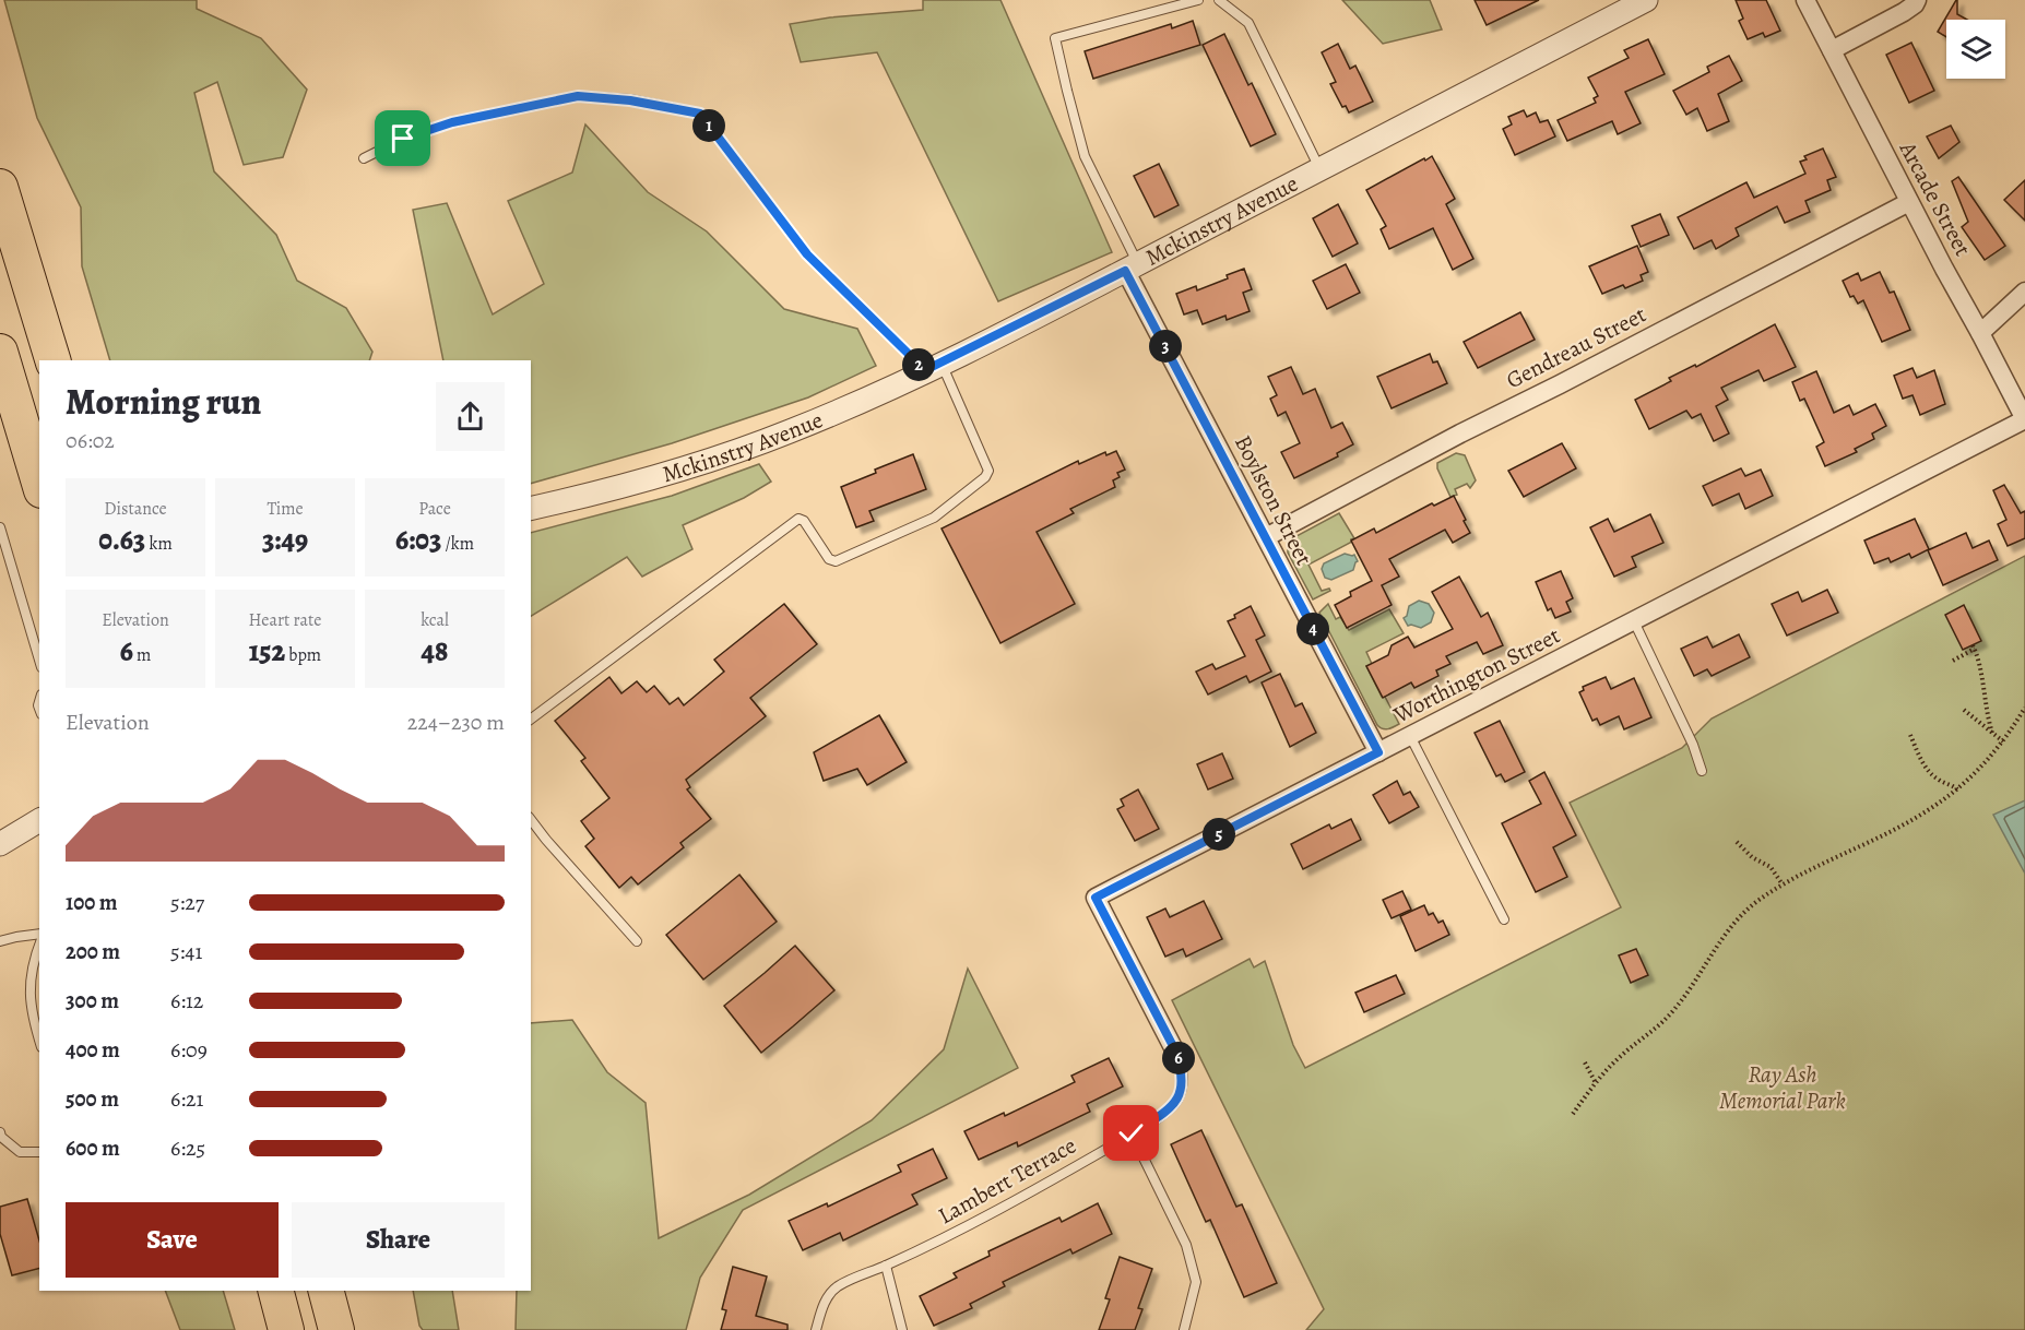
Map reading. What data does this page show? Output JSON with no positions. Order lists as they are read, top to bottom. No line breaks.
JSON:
{"streets":{"street":["Arcade Street","Mckinstry Avenue","Gendreau Street","Boylston Street","Worthington Street"],"lane":["Lambert Terrace"]},"crossings":[["Arcade Street","Gendreau Street"],["Arcade Street","Worthington Street"],["Mckinstry Avenue","Boylston Street"],["Gendreau Street","Boylston Street"],["Boylston Street","Worthington Street"],["Worthington Street","Lambert Terrace"]],"parks":["Ray Ash Memorial Park"],"page":{"pins":["1","3","2","4","5","6"],"heading":["Morning run","06:02"],"stats":[["Distance","0.63 km"],["Time","3:49"],["Pace","6:03 /km"],["Elevation","6 m"],["Heart rate","152 bpm"],["kcal","48"]],"chart":["Elevation","224–230 m"],"list":[{"name":"100 m","note":"5:27"},{"name":"200 m","note":"5:41"},{"name":"300 m","note":"6:12"},{"name":"400 m","note":"6:09"},{"name":"500 m","note":"6:21"},{"name":"600 m","note":"6:25"}],"buttons":["Save","Share"]}}
